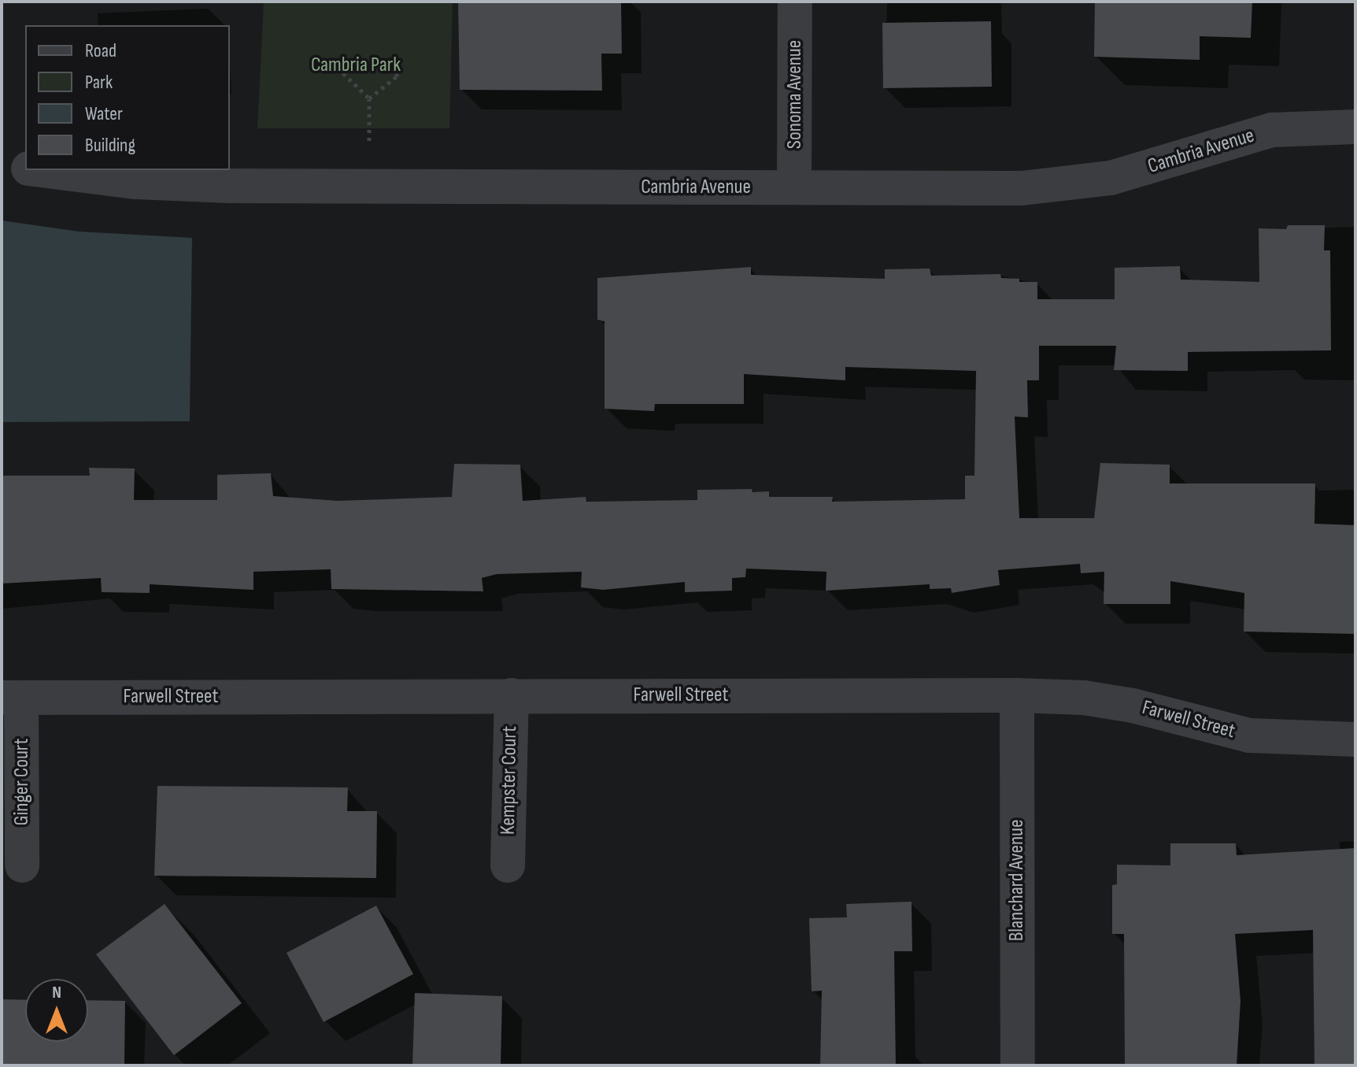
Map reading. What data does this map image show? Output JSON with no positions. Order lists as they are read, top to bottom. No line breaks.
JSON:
{"streets":{"street":["Sonoma Avenue","Cambria Avenue","Farwell Street","Kempster Court","Ginger Court","Blanchard Avenue"]},"crossings":[["Sonoma Avenue","Cambria Avenue"],["Farwell Street","Kempster Court"],["Farwell Street","Ginger Court"],["Farwell Street","Blanchard Avenue"]],"parks":["Cambria Park"],"legend":["Road","Park","Water","Building"],"north":"top"}
